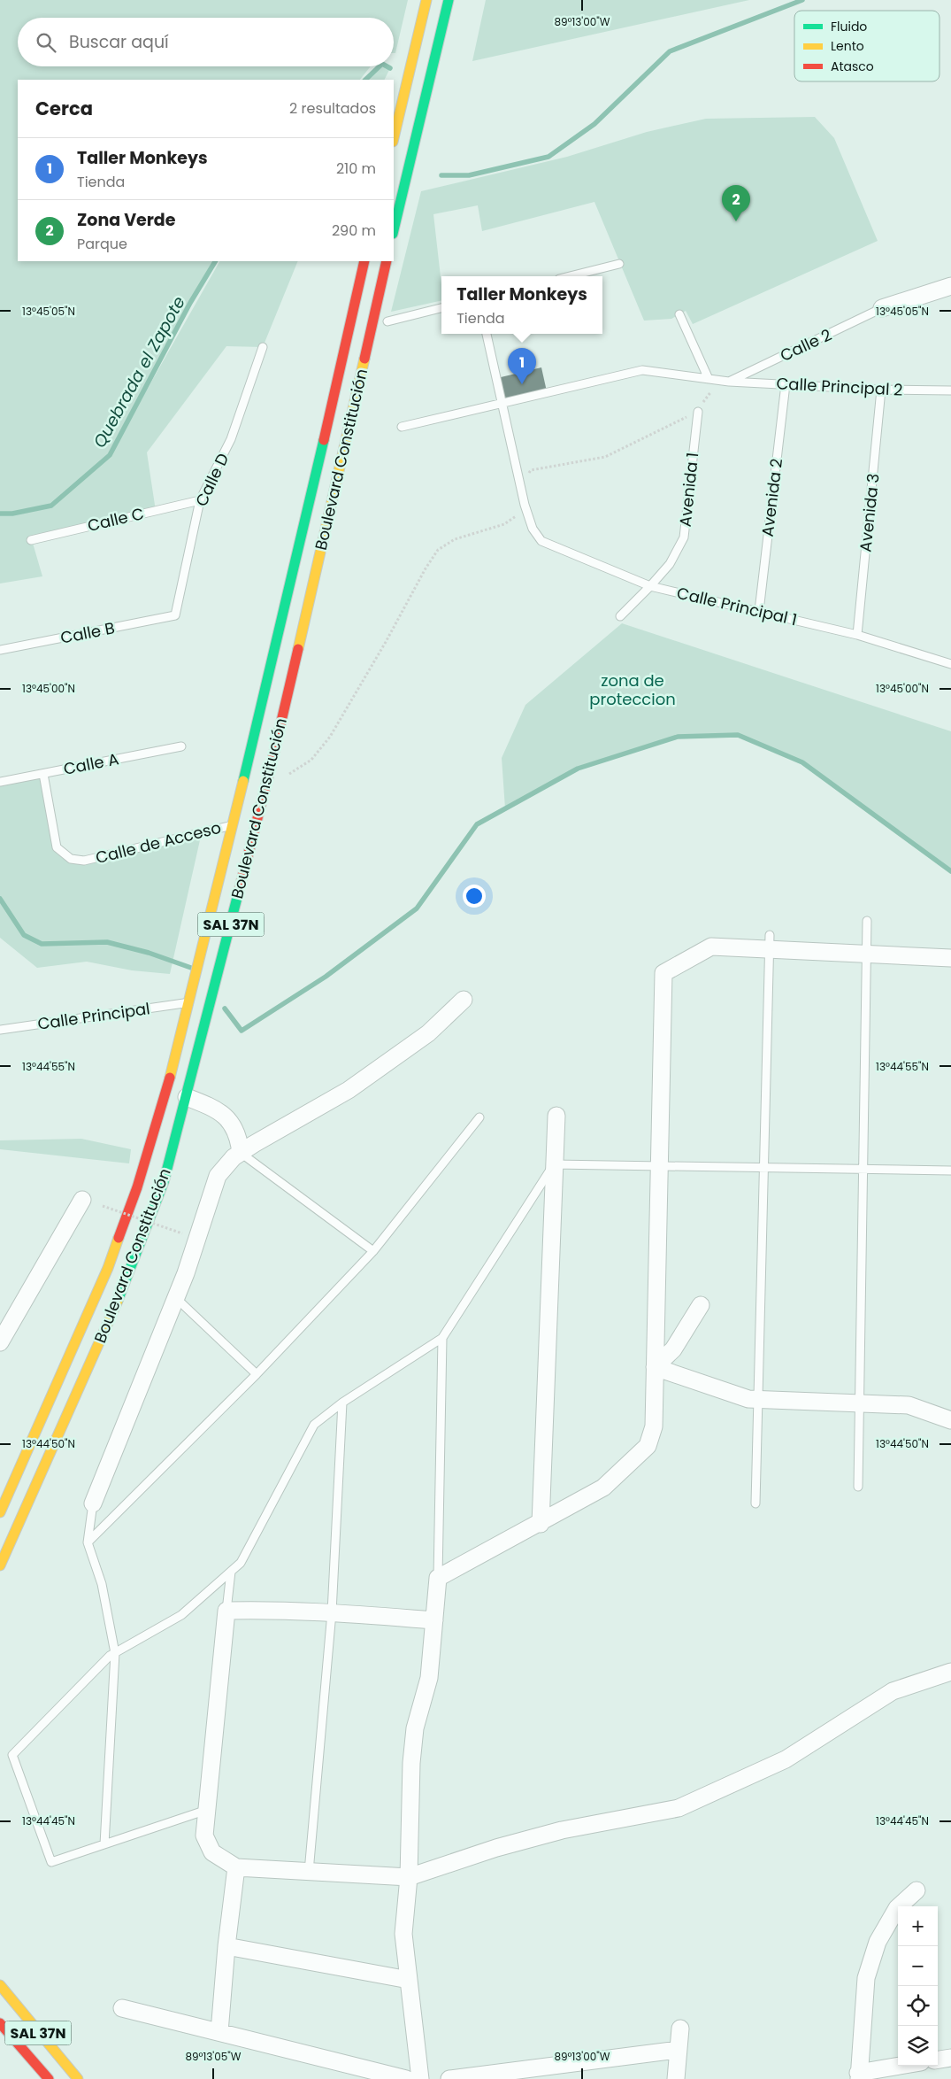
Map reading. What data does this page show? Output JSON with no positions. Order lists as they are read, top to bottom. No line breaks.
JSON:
{"streets":{"highway":["Boulevard Constitución","SAL 37N"],"lane":["Calle 2","Calle Principal 2","Calle D","Avenida 1","Avenida 2","Avenida 3","Calle C","Calle Principal 1","Calle B","Calle A","Calle de Acceso","Calle Principal"]},"crossings":[["Calle 2","Calle Principal 2"],["Calle Principal 2","Avenida 2"],["Calle Principal 2","Avenida 3"],["Boulevard Constitución","Calle de Acceso"],["Boulevard Constitución","Calle Principal"],["Calle D","Calle C"],["Calle D","Calle B"],["Avenida 1","Calle Principal 1"],["Avenida 2","Calle Principal 1"],["Avenida 3","Calle Principal 1"],["Calle A","Calle de Acceso"]],"water":["Quebrada el Zapote"],"parks":["zona de proteccion"],"legend":["Fluido","Lento","Atasco"],"page":{"search":"Buscar aquí","heading":["Cerca","2 resultados"],"list":[{"mark":"1","name":"Taller Monkeys","note":"Tienda","value":"210 m"},{"mark":"2","name":"Zona Verde","note":"Parque","value":"290 m"}],"pins":["2","1"],"popup":["Taller Monkeys","Tienda"],"map_buttons":["+","−"]},"coordinates":["89°13'00\"W","13°45'05\"N","13°45'00\"N","13°44'55\"N","13°44'50\"N","13°44'45\"N","89°13'05\"W"]}
